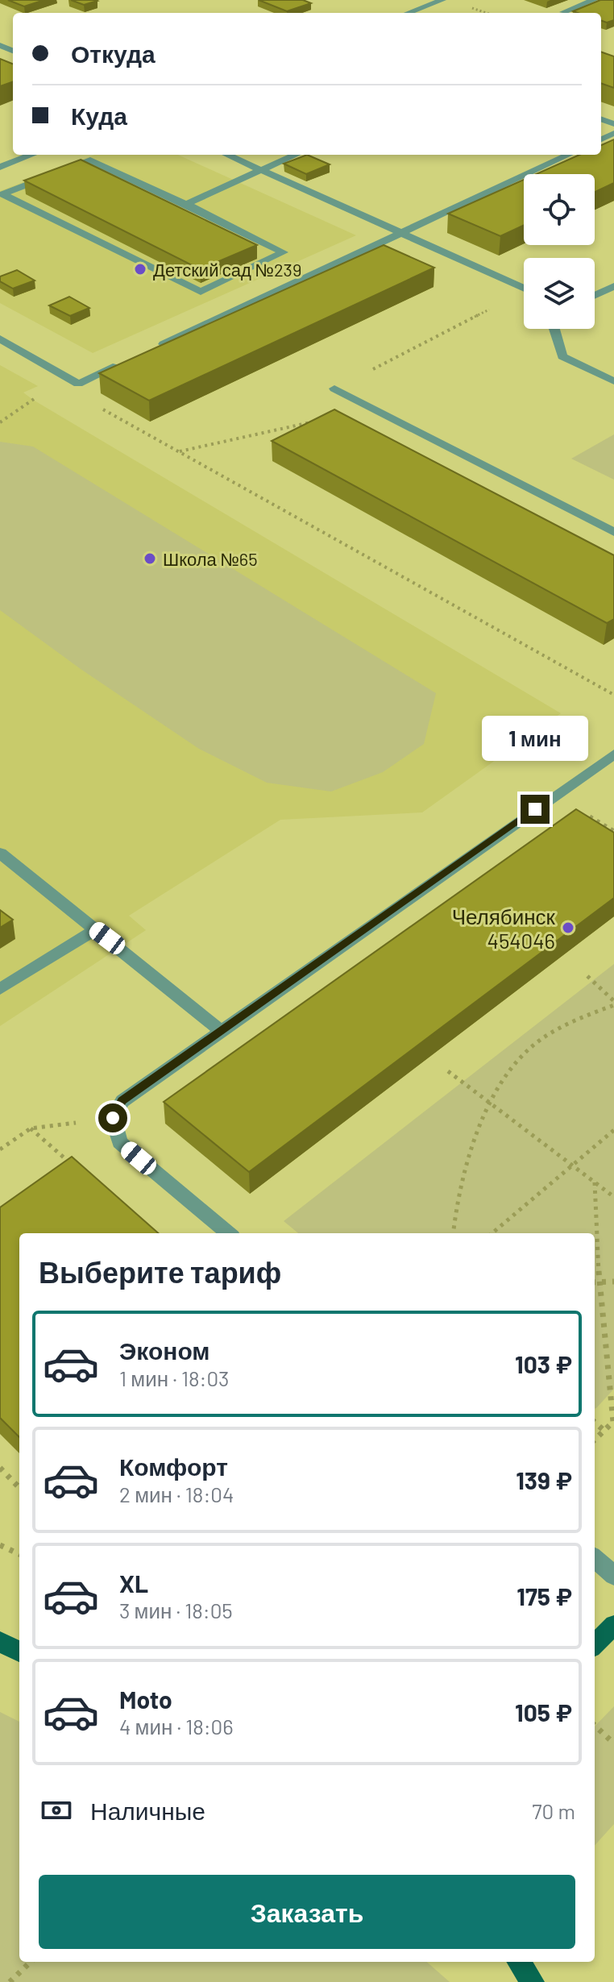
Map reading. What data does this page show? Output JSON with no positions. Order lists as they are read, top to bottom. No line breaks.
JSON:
{"places":["Детский сад №239","Школа №65","Челябинск 454046"],"page":{"banner":["Откуда","Куда"],"bubble":"1 мин","heading":"Выберите тариф","list":[{"name":"Эконом","note":"1 мин · 18:03","value":"103 ₽"},{"name":"Комфорт","note":"2 мин · 18:04","value":"139 ₽"},{"name":"XL","note":"3 мин · 18:05","value":"175 ₽"},{"name":"Moto","note":"4 мин · 18:06","value":"105 ₽"}],"pay":["Наличные","70 m"],"buttons":"Заказать"}}
